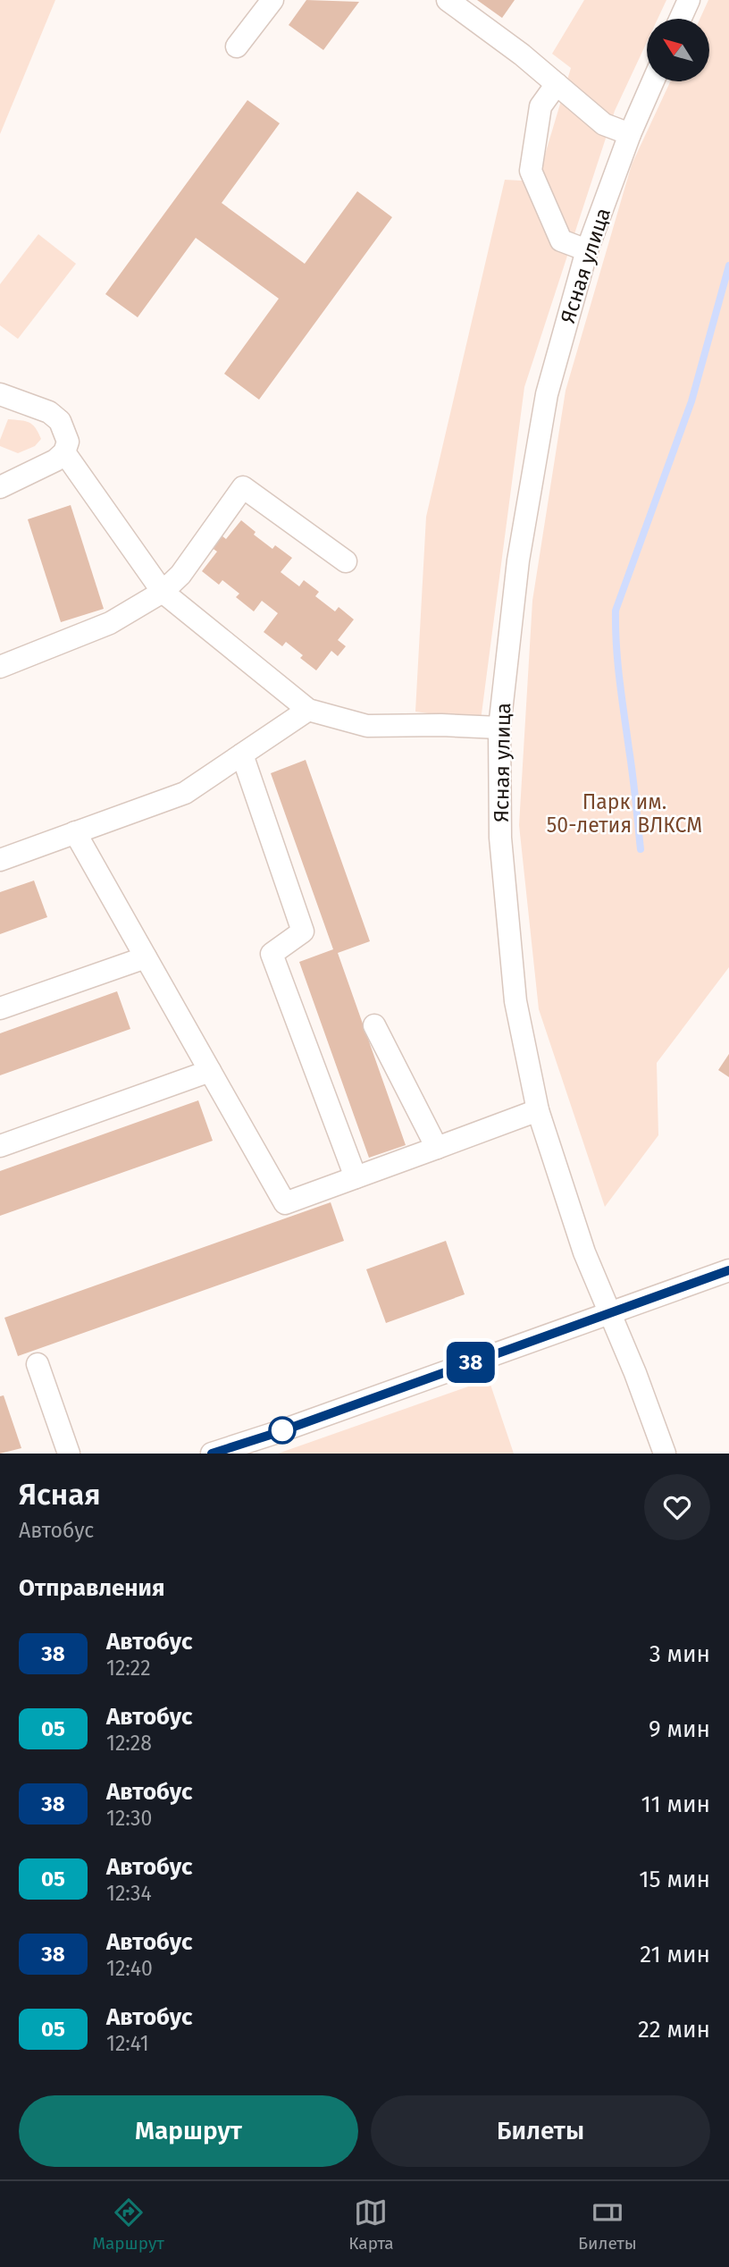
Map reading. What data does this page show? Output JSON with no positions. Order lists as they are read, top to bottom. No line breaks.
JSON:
{"streets":{"street":["Ясная улица"]},"parks":["Парк им. 50-летия ВЛКСМ"],"lines":["bus line 38"],"north":"top left","page":{"on_map":"38","heading":[["Ясная","Автобус"],"Отправления"],"list":[{"mark":"38","name":"Автобус","note":"12:22","value":"3 мин"},{"mark":"05","name":"Автобус","note":"12:28","value":"9 мин"},{"mark":"38","name":"Автобус","note":"12:30","value":"11 мин"},{"mark":"05","name":"Автобус","note":"12:34","value":"15 мин"},{"mark":"38","name":"Автобус","note":"12:40","value":"21 мин"},{"mark":"05","name":"Автобус","note":"12:41","value":"22 мин"}],"buttons":["Маршрут","Билеты"],"tabs":["Маршрут","Карта","Билеты"]}}
